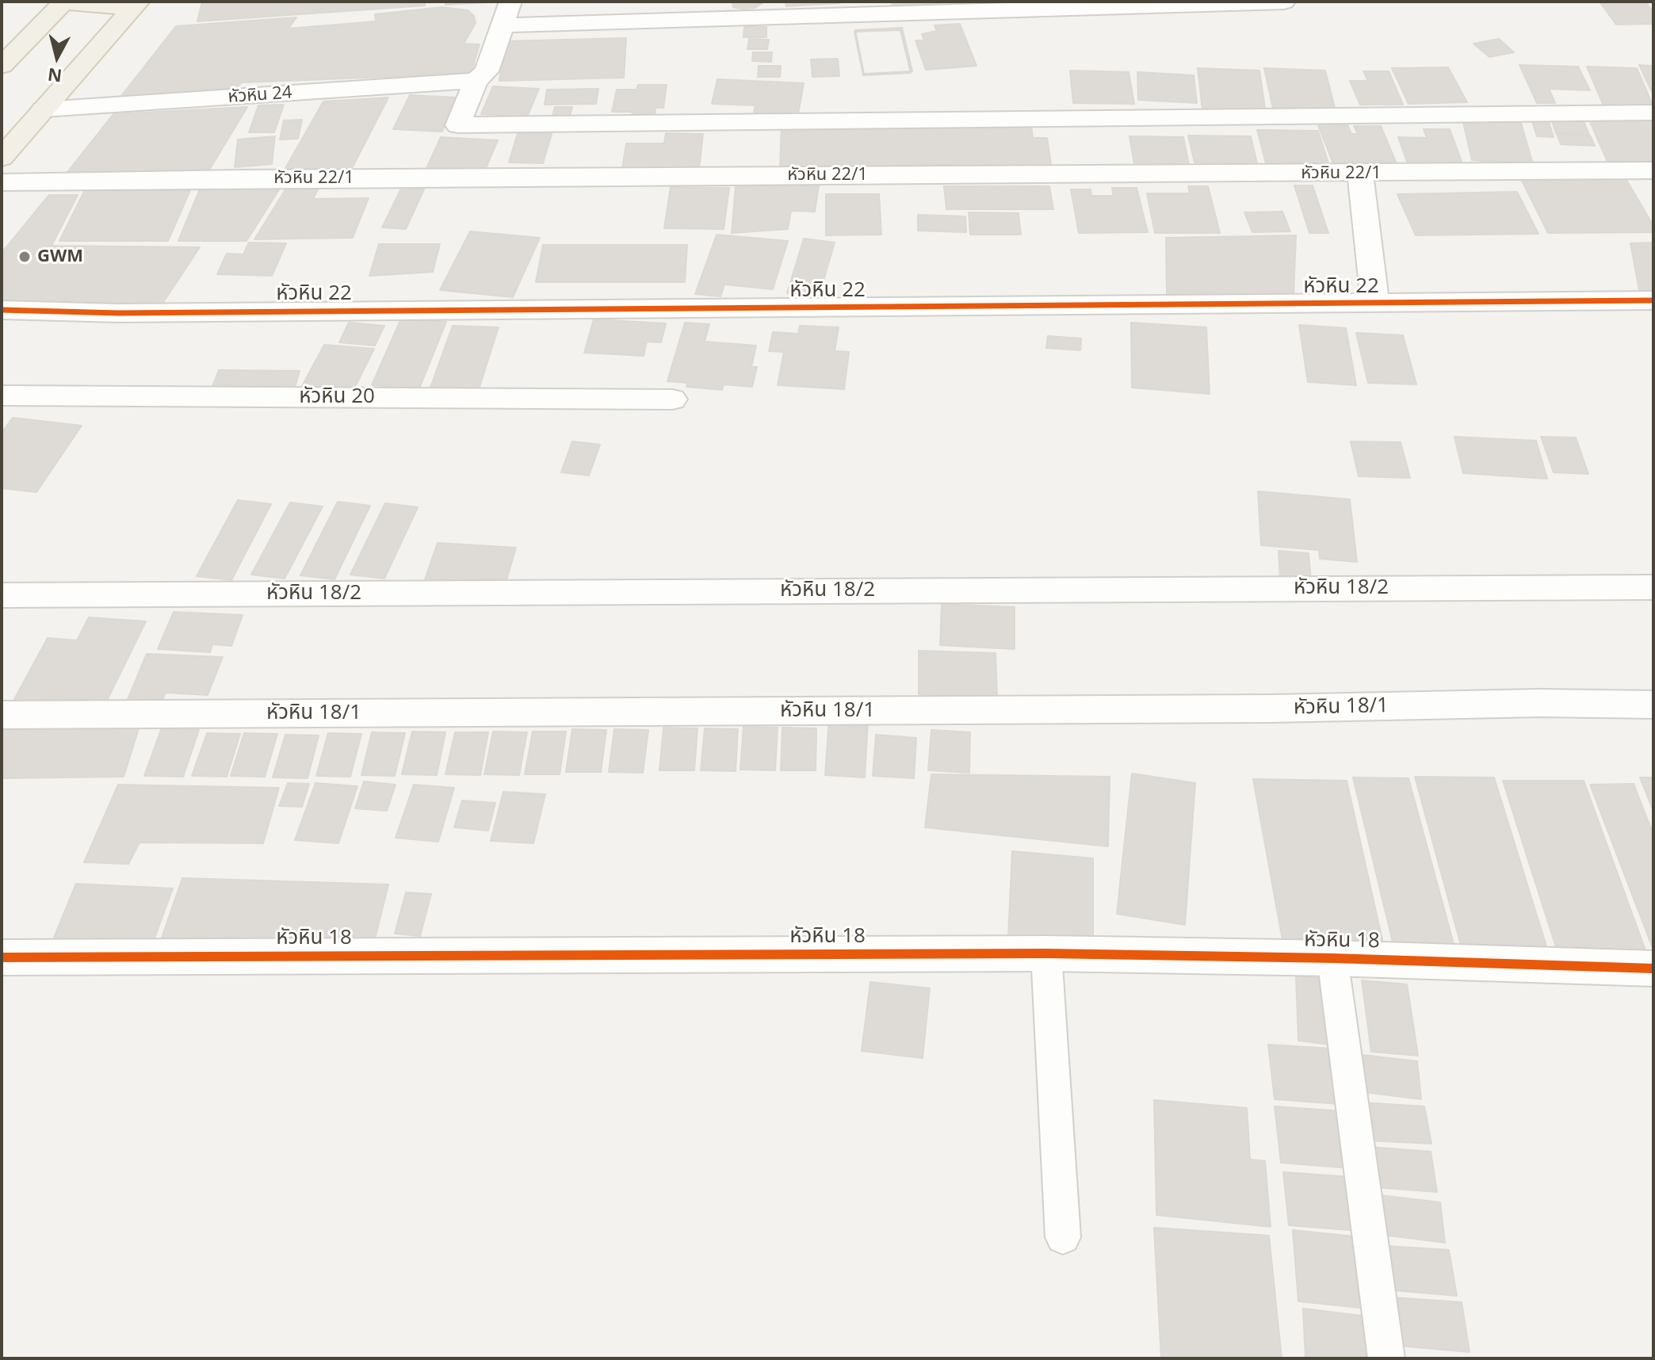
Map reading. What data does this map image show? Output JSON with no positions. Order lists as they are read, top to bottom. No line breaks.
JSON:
{"streets":{"street":["หัวหิน 24","หัวหิน 22/1","หัวหิน 22","หัวหิน 20","หัวหิน 18/2","หัวหิน 18/1","หัวหิน 18"]},"places":["GWM"],"north":"bottom"}
